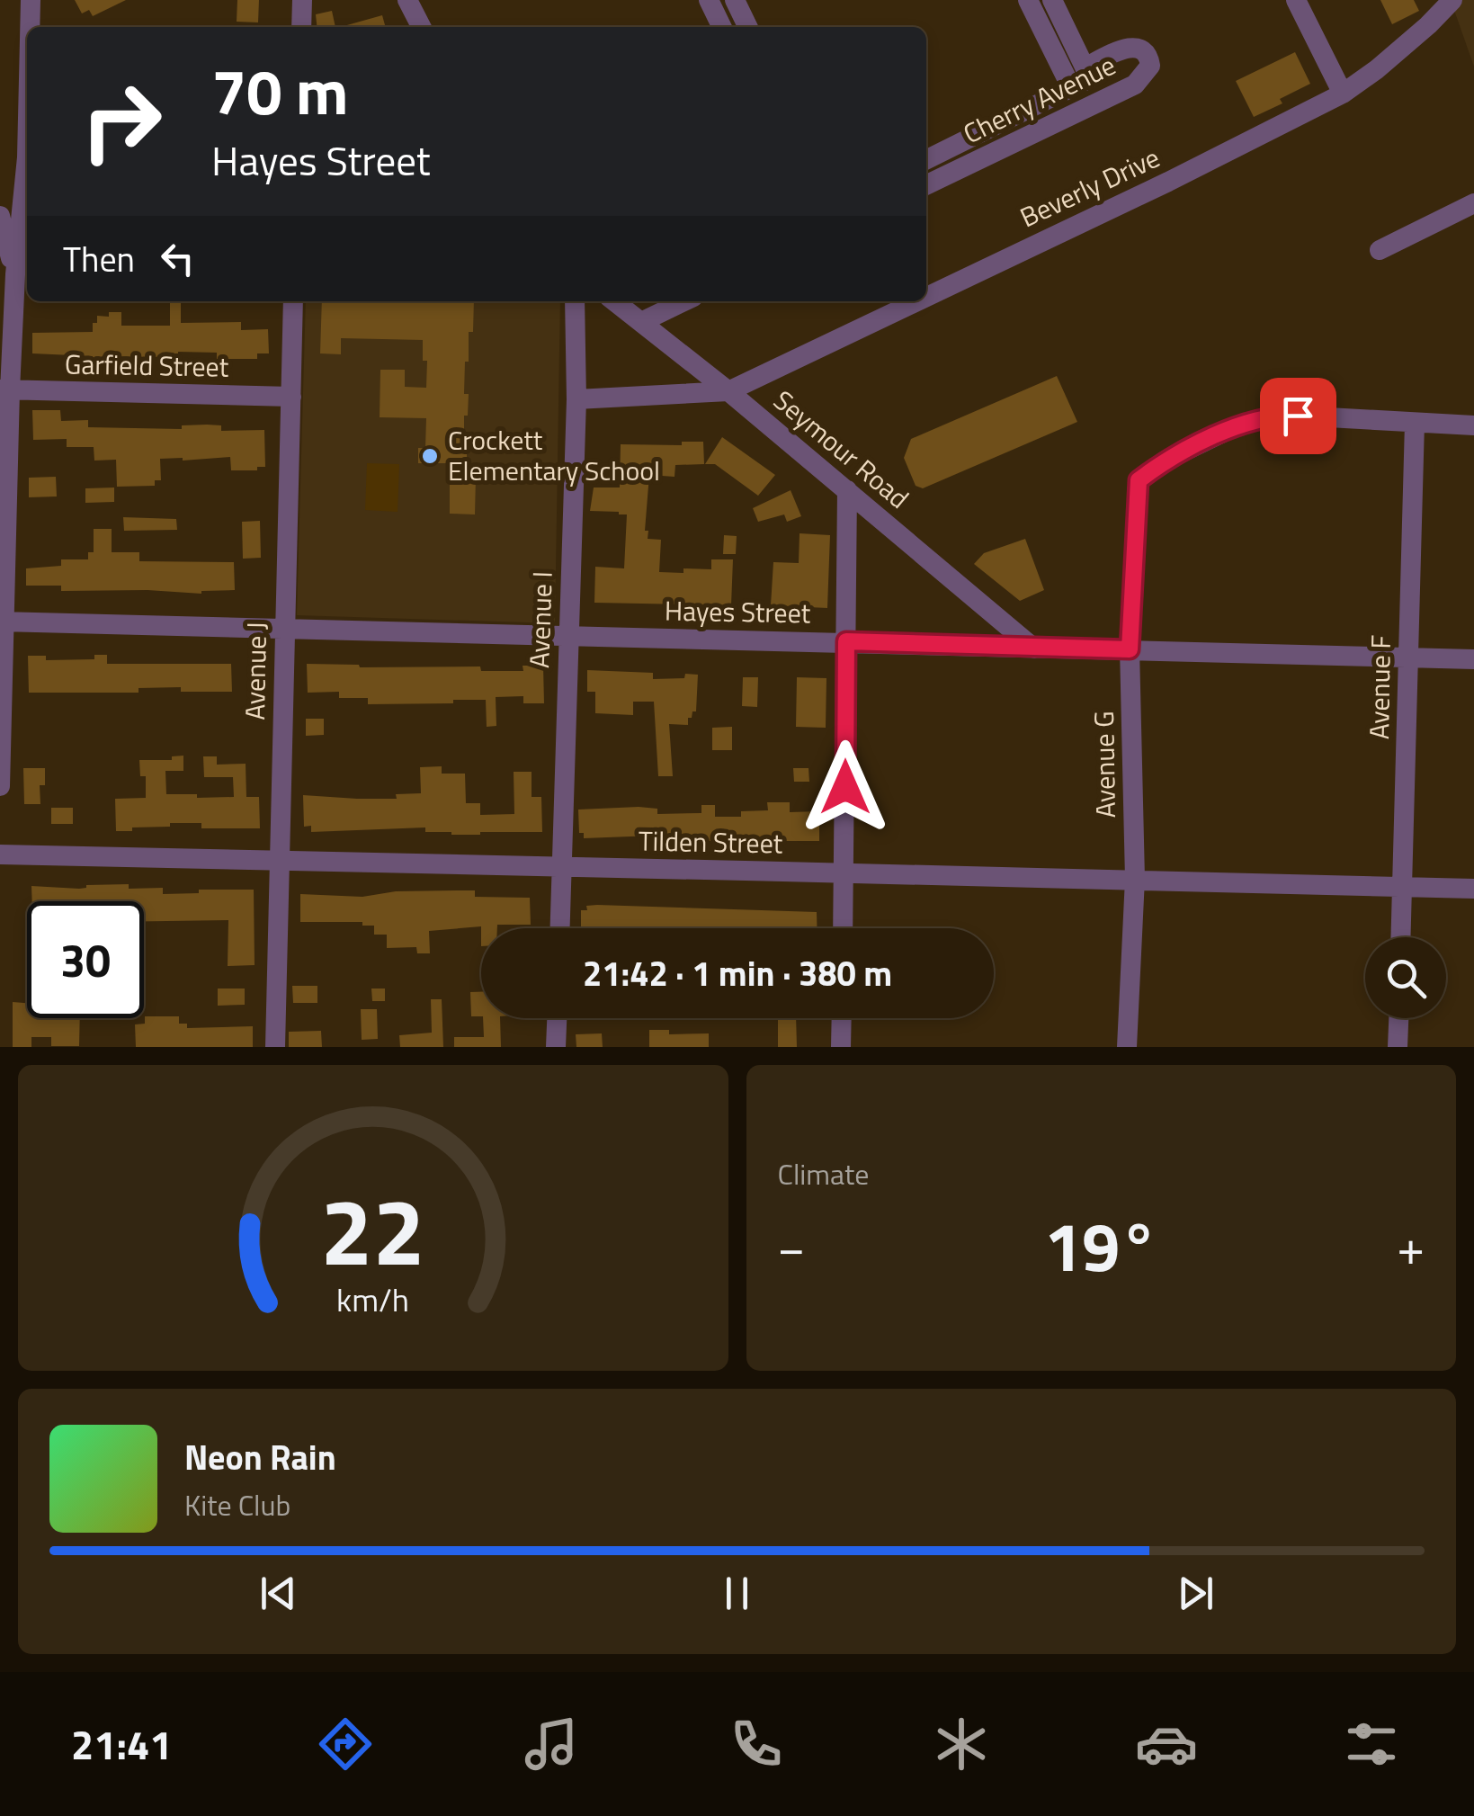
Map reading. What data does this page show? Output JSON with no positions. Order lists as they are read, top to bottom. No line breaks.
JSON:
{"streets":{"street":["Cherry Avenue","Beverly Drive","Garfield Street","Seymour Road","Hayes Street","Avenue I","Avenue J","Avenue F","Avenue G","Tilden Street"]},"crossings":[["Beverly Drive","Seymour Road"],["Garfield Street","Avenue J"],["Seymour Road","Hayes Street"],["Hayes Street","Avenue I"],["Hayes Street","Avenue J"],["Hayes Street","Avenue F"],["Hayes Street","Avenue G"],["Avenue I","Tilden Street"],["Avenue J","Tilden Street"],["Avenue F","Avenue G"],["Avenue F","Tilden Street"],["Avenue G","Tilden Street"]],"places":["Crockett Elementary School"],"page":{"turn":["70 m","Hayes Street"],"then":"Then","limit":"30","trip":"21:42 · 1 min · 380 m","tile":"Climate","heat":["−","19°","+"],"song":["Neon Rain","Kite Club"],"tabs":"21:41","gauge":["22","km/h"]}}
